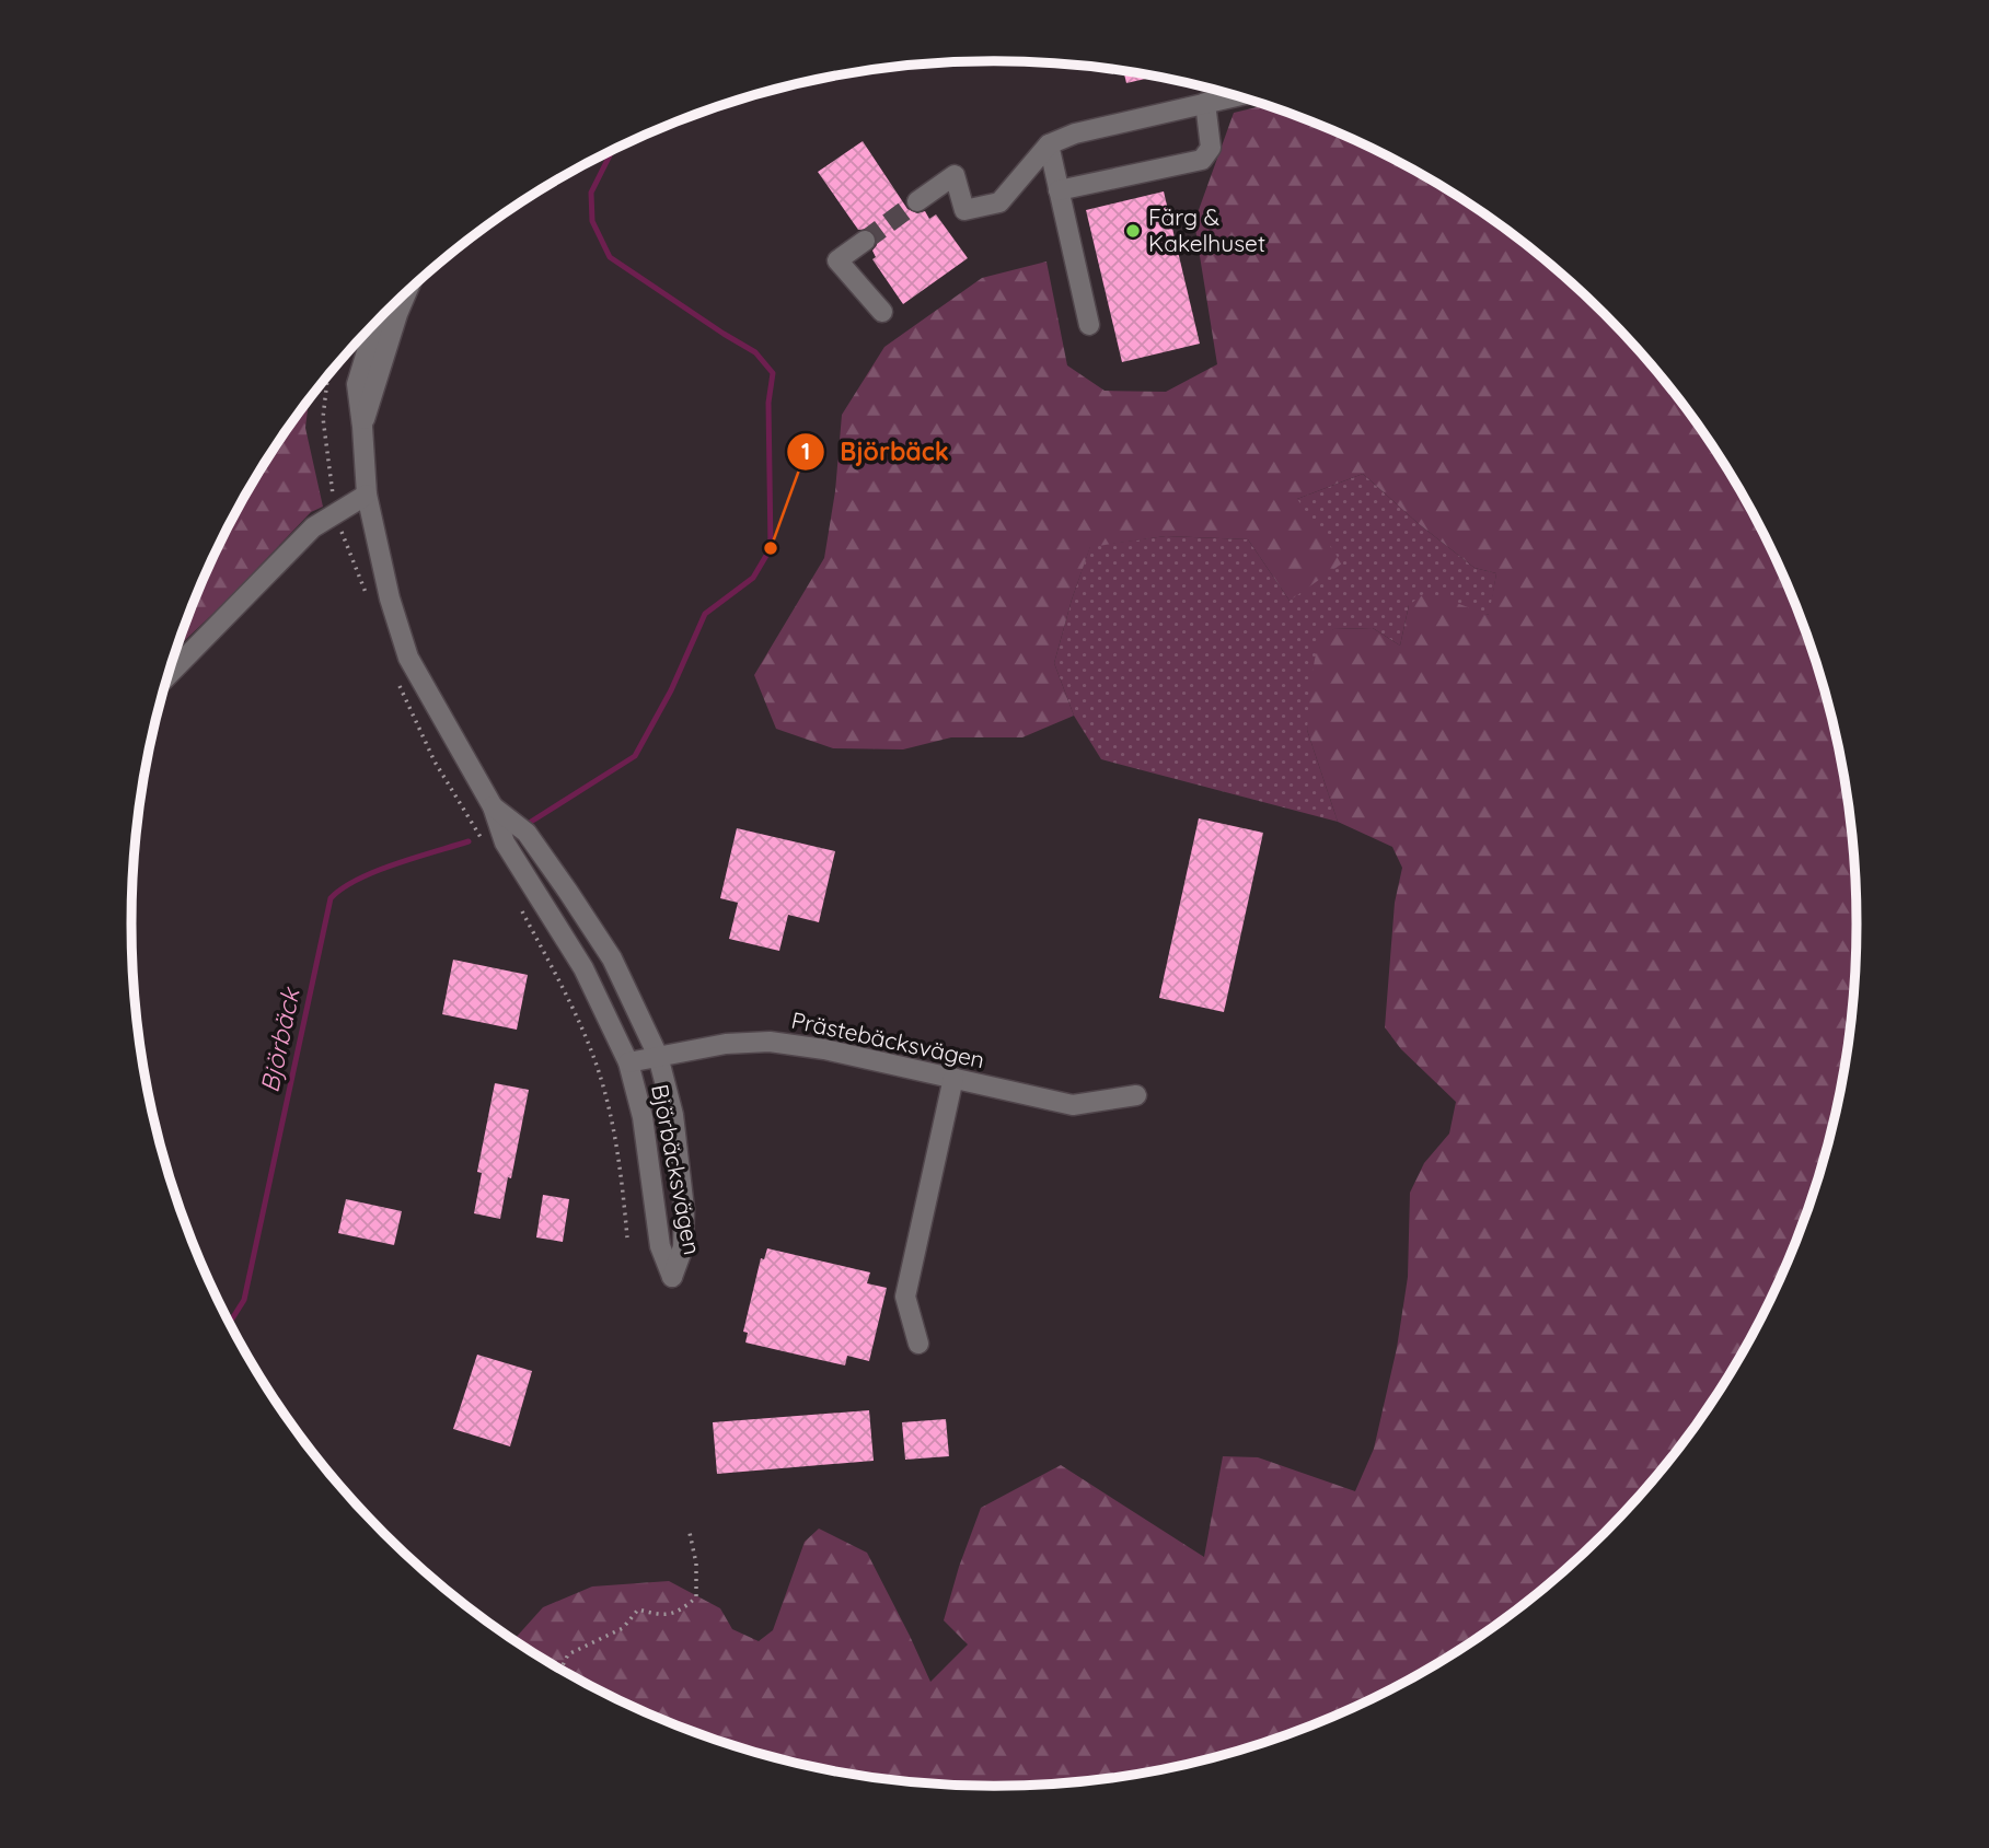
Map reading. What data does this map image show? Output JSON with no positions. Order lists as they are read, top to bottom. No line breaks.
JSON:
{"streets":{"street":["Prästebäcksvägen","Björbäcksvägen"]},"crossings":[["Prästebäcksvägen","Björbäcksvägen"]],"water":["Björbäck"],"places":["Färg & Kakelhuset","Björbäck"]}
